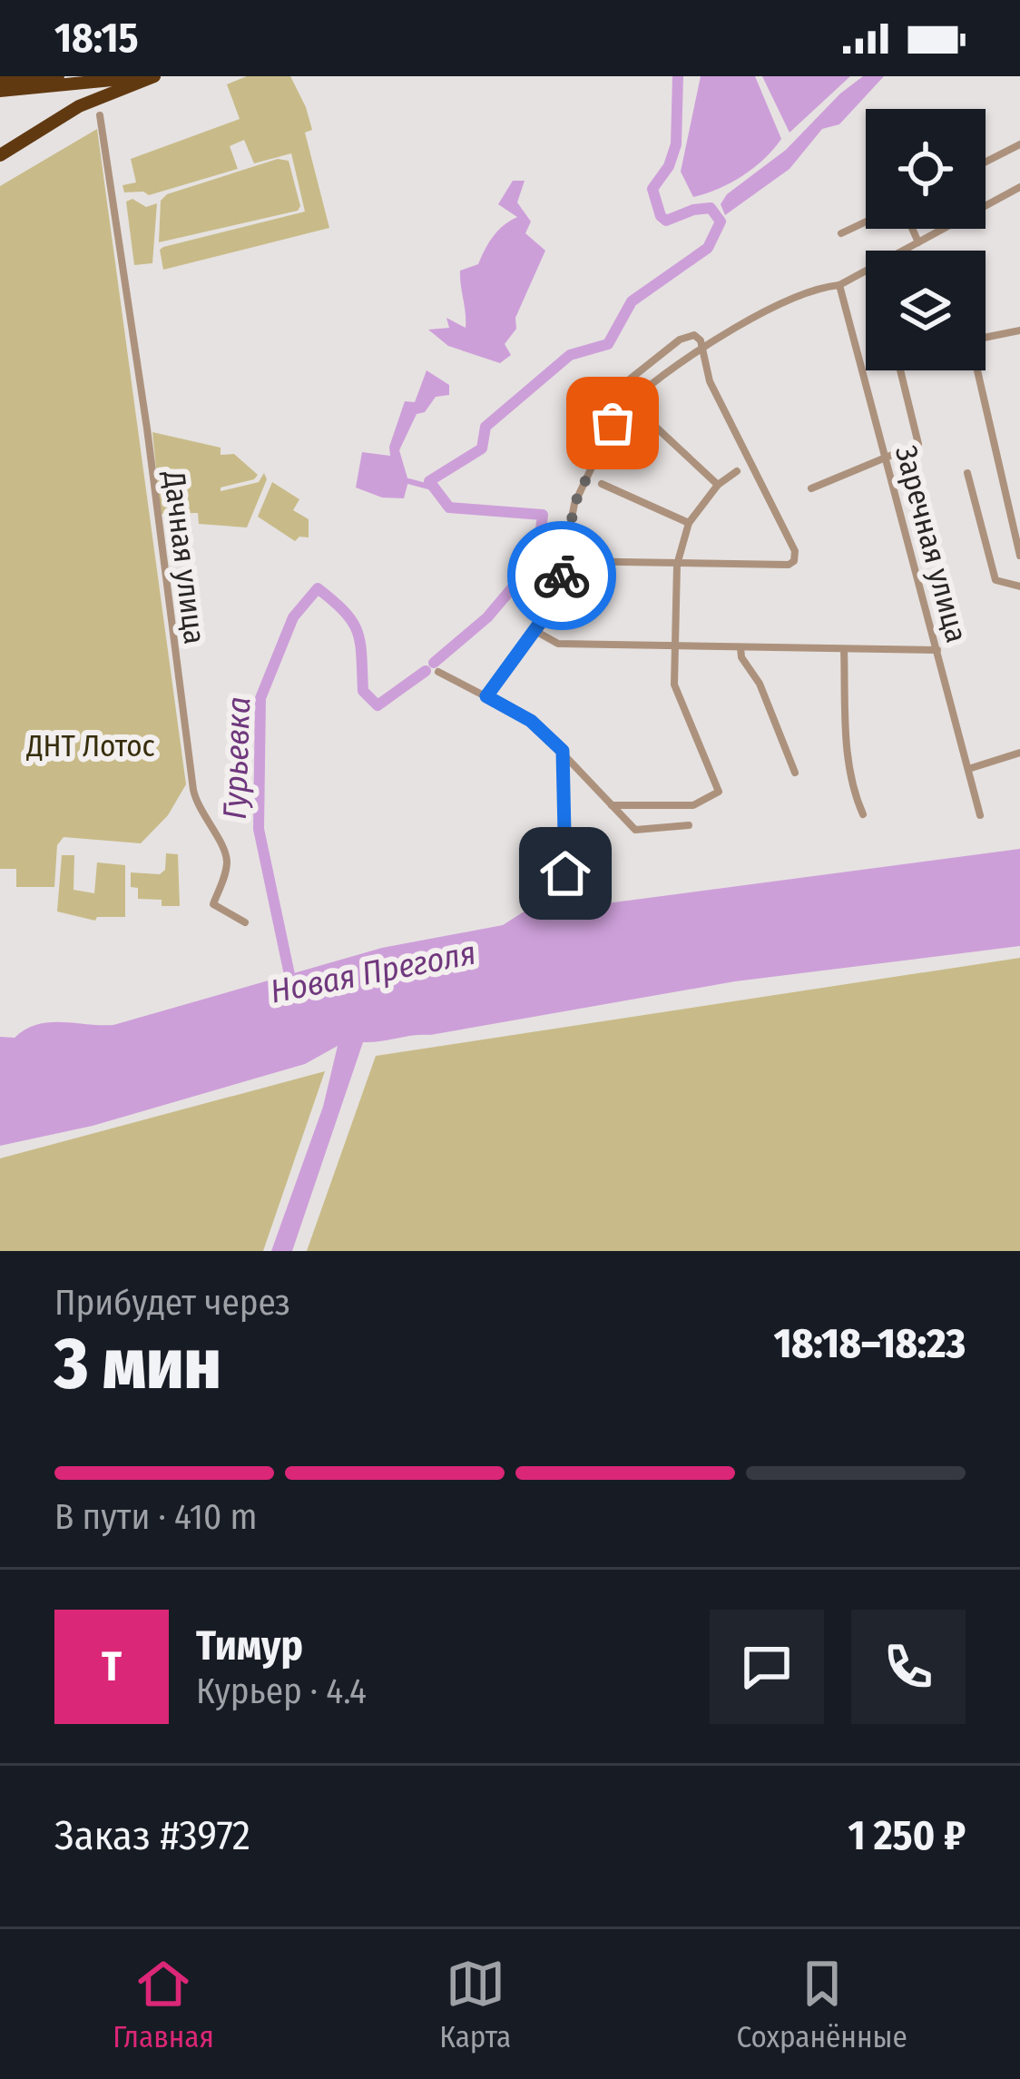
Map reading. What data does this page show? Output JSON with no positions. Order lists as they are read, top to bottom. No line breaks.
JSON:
{"streets":{"street":["Заречная улица","Дачная улица"]},"water":["Гурьевка","Новая Преголя"],"parks":["ДНТ Лотос"],"page":{"status":"18:15","heading":["3 мин","Прибудет через","18:18–18:23"],"panel":["Тимур","Курьер · 4.4","Заказ #3972","1 250 ₽"],"bar":"В пути · 410 m","round":"Т","tabs":["Главная","Карта","Сохранённые"]}}
